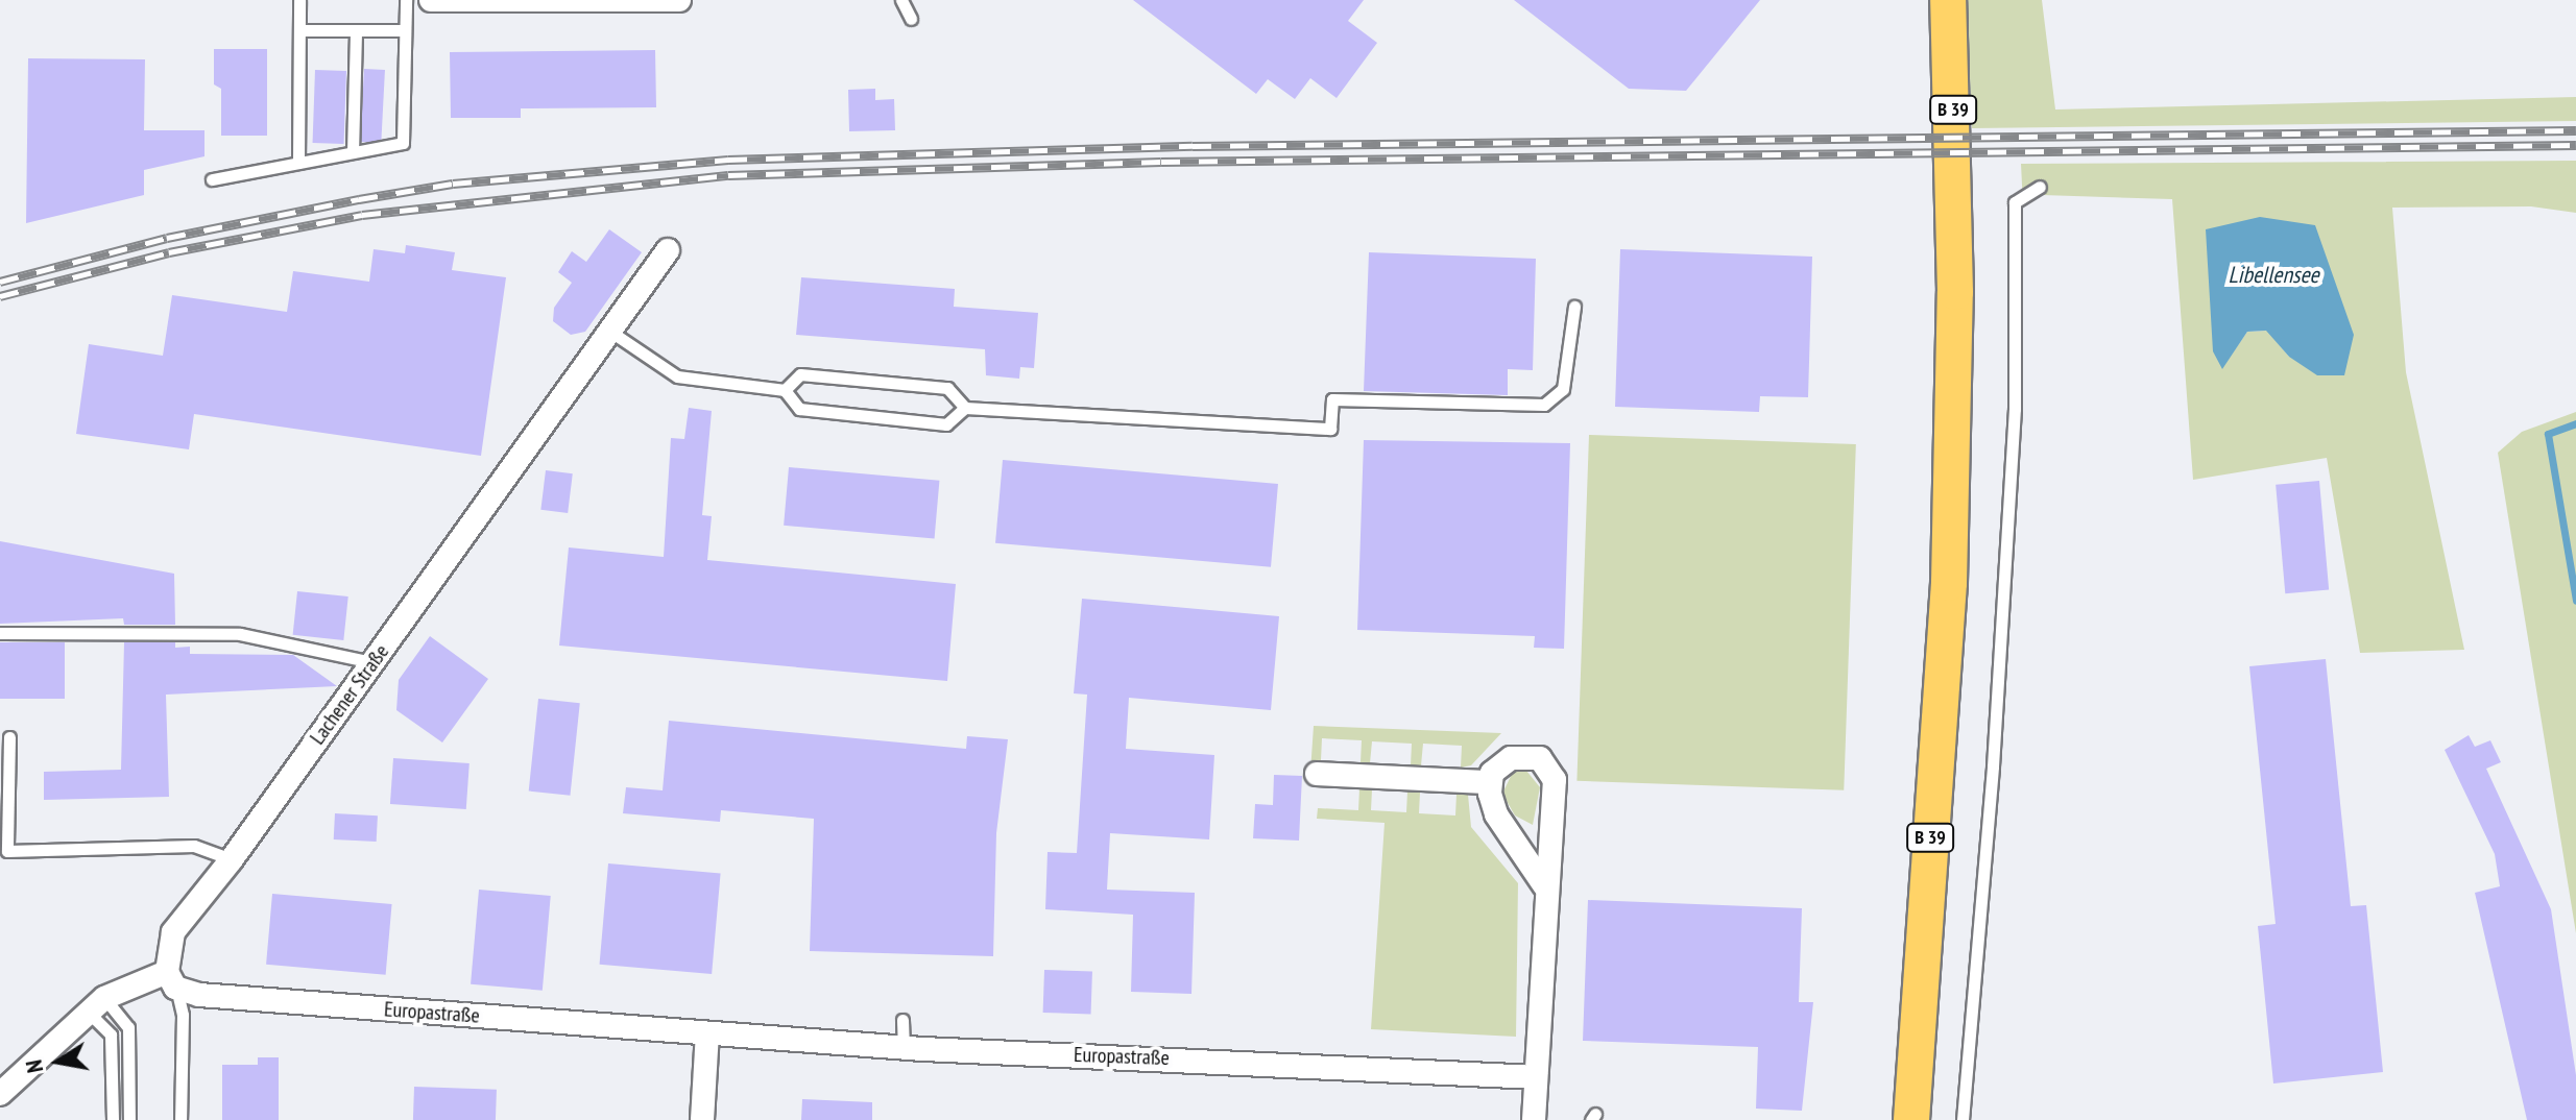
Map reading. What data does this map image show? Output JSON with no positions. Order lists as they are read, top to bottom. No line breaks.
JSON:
{"streets":{"main road":["B 39"],"street":["Lachener Straße","Europastraße"]},"crossings":[["Lachener Straße","Europastraße"]],"water":["Libellensee"],"north":"left"}
